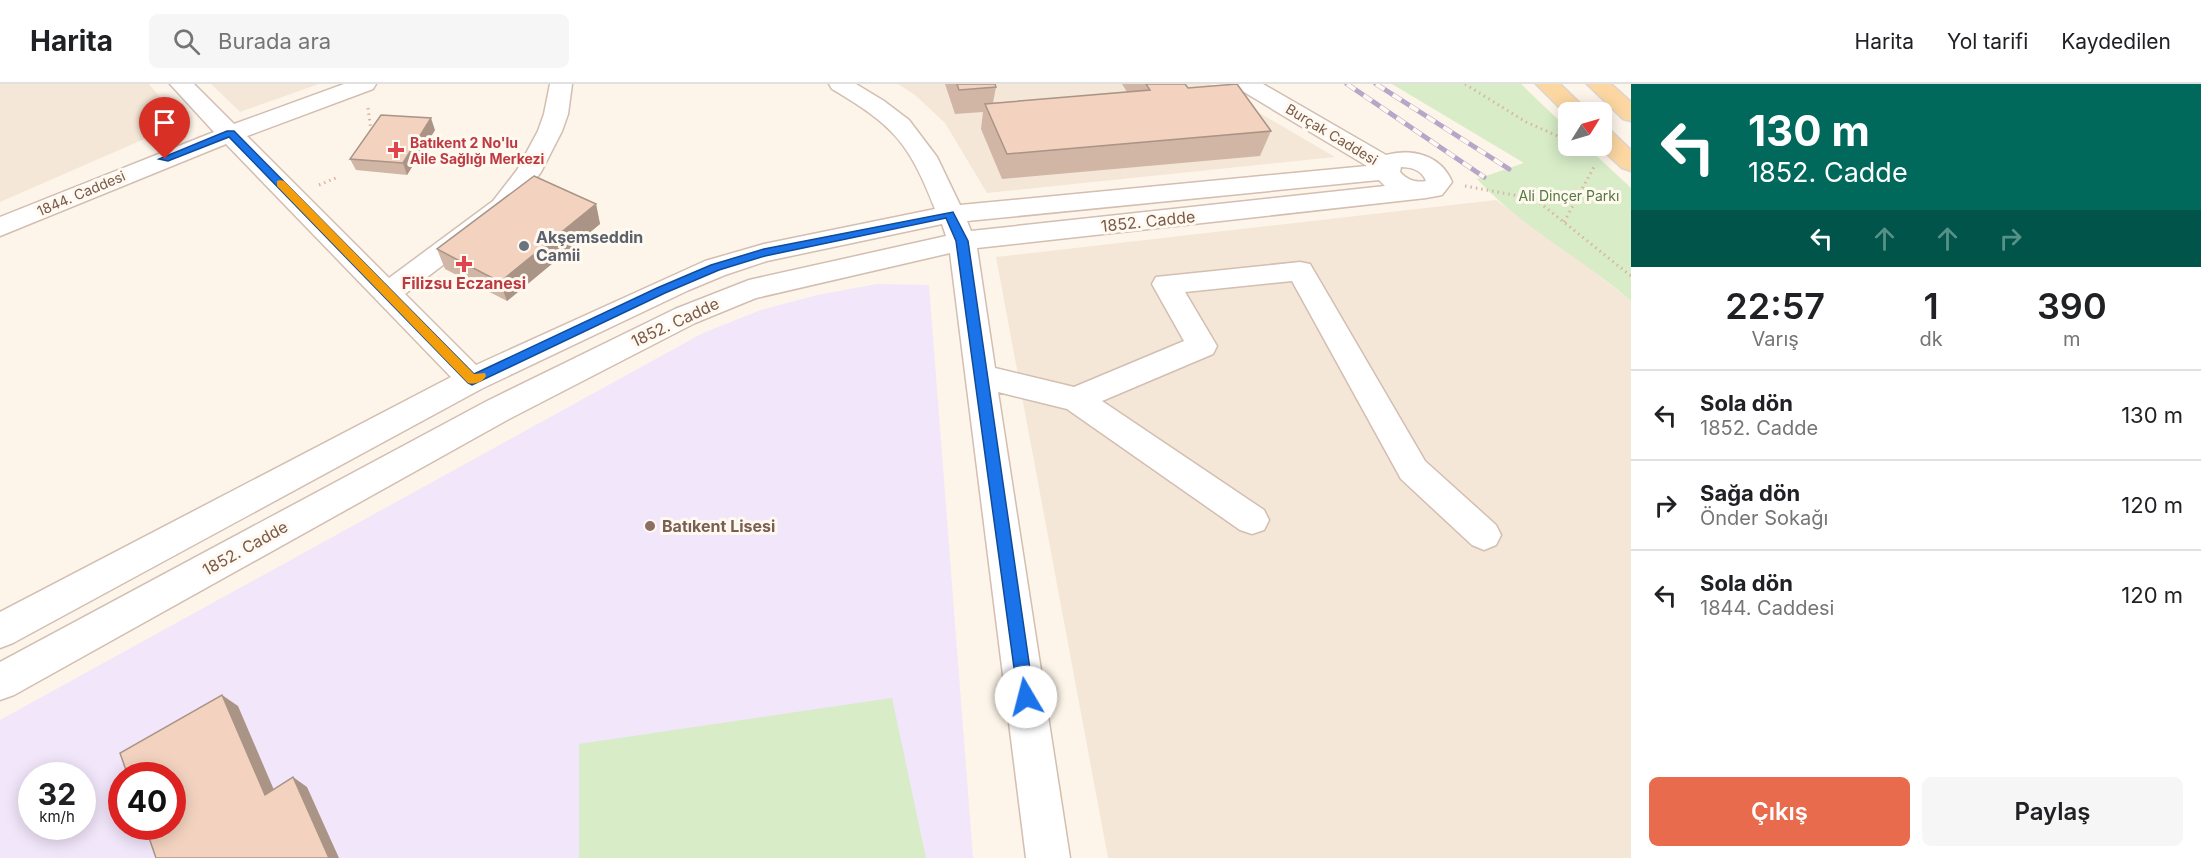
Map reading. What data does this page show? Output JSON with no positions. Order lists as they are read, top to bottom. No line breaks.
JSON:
{"streets":{"street":["Burçak Caddesi","1844. Caddesi","1852. Cadde"]},"crossings":[["Burçak Caddesi","1852. Cadde"]],"parks":["Ali Dinçer Parkı"],"places":{"health":["Batıkent 2 No'lu Aile Sağlığı Merkezi","Filizsu Eczanesi"],"other":["Akşemseddin Camii","Batıkent Lisesi"]},"north":"top right","page":{"header":"Harita","search":"Burada ara","nav":["Harita","Yol tarifi","Kaydedilen"],"turn":["130 m","1852. Cadde"],"eta":["22:57","Varış","1","dk","390","m"],"list":[{"name":"Sola dön","note":"1852. Cadde","value":"130 m"},{"name":"Sağa dön","note":"Önder Sokağı","value":"120 m"},{"name":"Sola dön","note":"1844. Caddesi","value":"120 m"}],"speed":"32 km/h","limit":"40","buttons":["Çıkış","Paylaş"]}}
